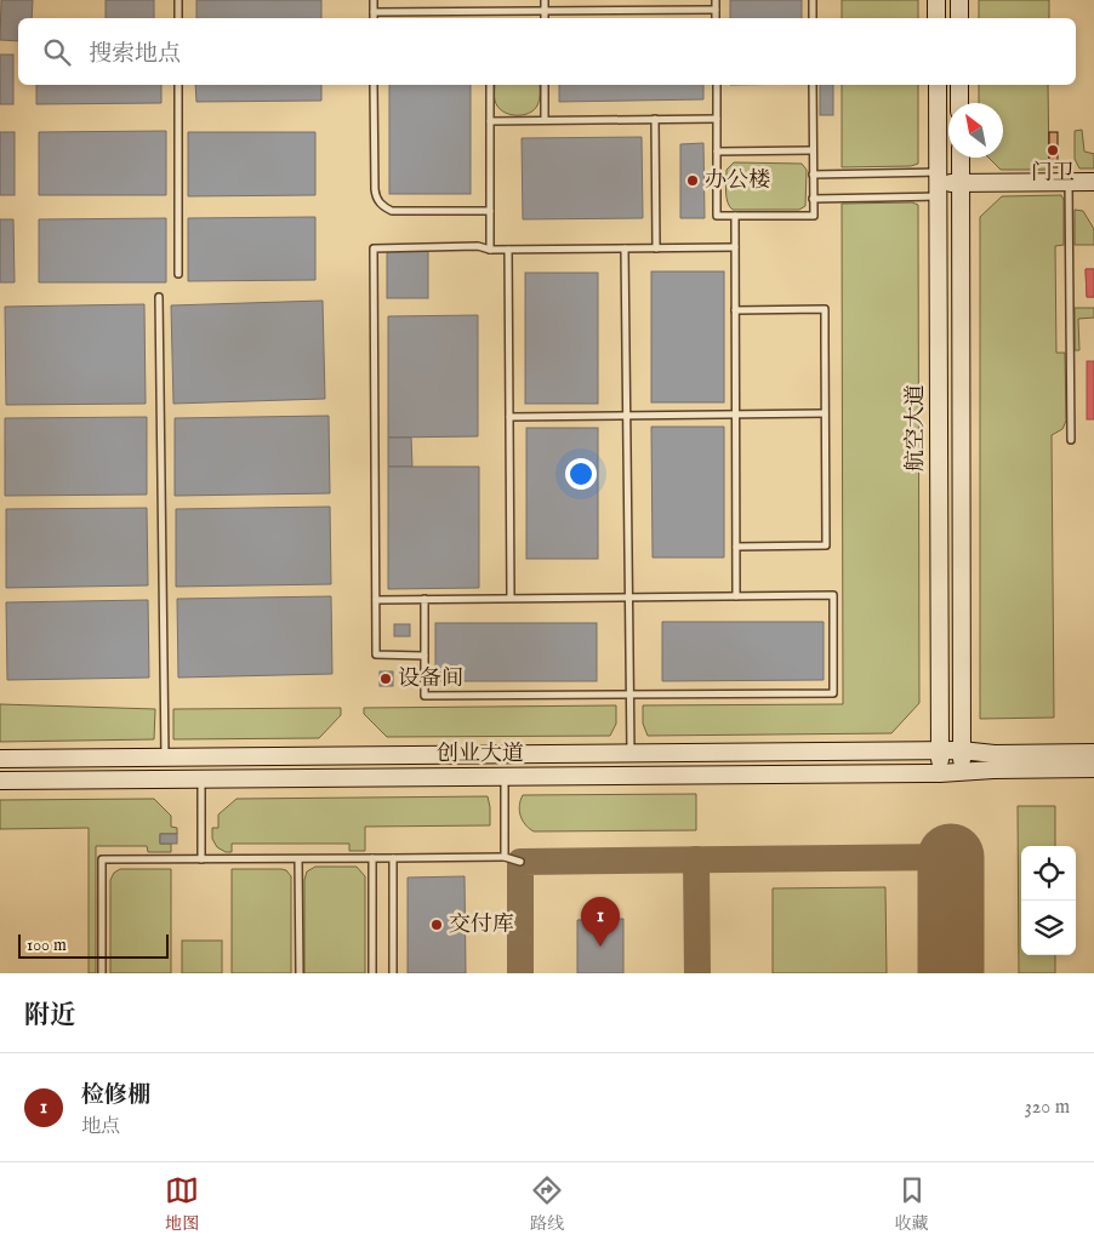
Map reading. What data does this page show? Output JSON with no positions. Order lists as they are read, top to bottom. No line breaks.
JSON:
{"streets":{"main road":["航空大道","创业大道"]},"crossings":[["航空大道","创业大道"]],"places":["门卫","办公楼","设备间","交付库"],"scale_bar":"100 m","north":"top left","page":{"search":"搜索地点","pins":"1","scale":"100 m","heading":"附近","list":[{"mark":"1","name":"检修棚","note":"地点","value":"320 m"}],"nav":["地图","路线","收藏"]}}
